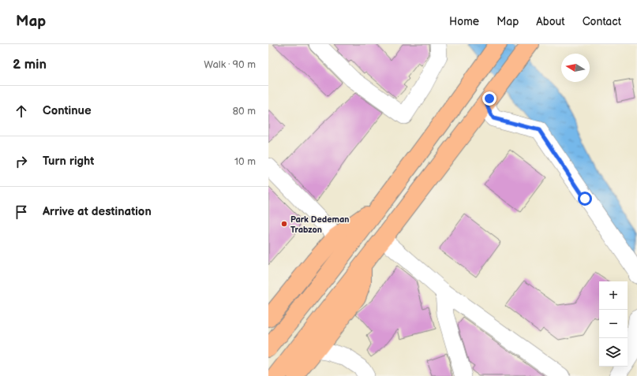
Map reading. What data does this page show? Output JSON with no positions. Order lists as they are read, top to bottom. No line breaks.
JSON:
{"places":["Park Dedeman Trabzon"],"north":"left","page":{"header":"Map","nav":["Home","Map","About","Contact"],"heading":["2 min","Walk · 90 m"],"list":[["Continue","80 m"],["Turn right","10 m"],"Arrive at destination"],"map_buttons":["+","−"]}}
